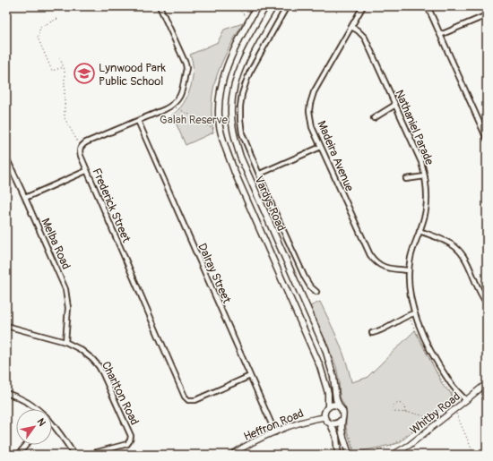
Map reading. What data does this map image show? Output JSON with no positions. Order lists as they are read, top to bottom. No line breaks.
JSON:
{"streets":{"main road":["Vardys Road"],"street":["Nathaniel Parade","Madeira Avenue","Frederick Street","Melba Road","Dalray Street","Charlton Road","Whitby Road","Heffron Road"]},"crossings":[["Nathaniel Parade","Madeira Avenue"],["Nathaniel Parade","Whitby Road"],["Vardys Road","Heffron Road"],["Frederick Street","Dalray Street"],["Melba Road","Charlton Road"],["Dalray Street","Heffron Road"]],"parks":["Galah Reserve"],"places":{"school or university":["Lynwood Park Public School"]},"north":"top right"}
